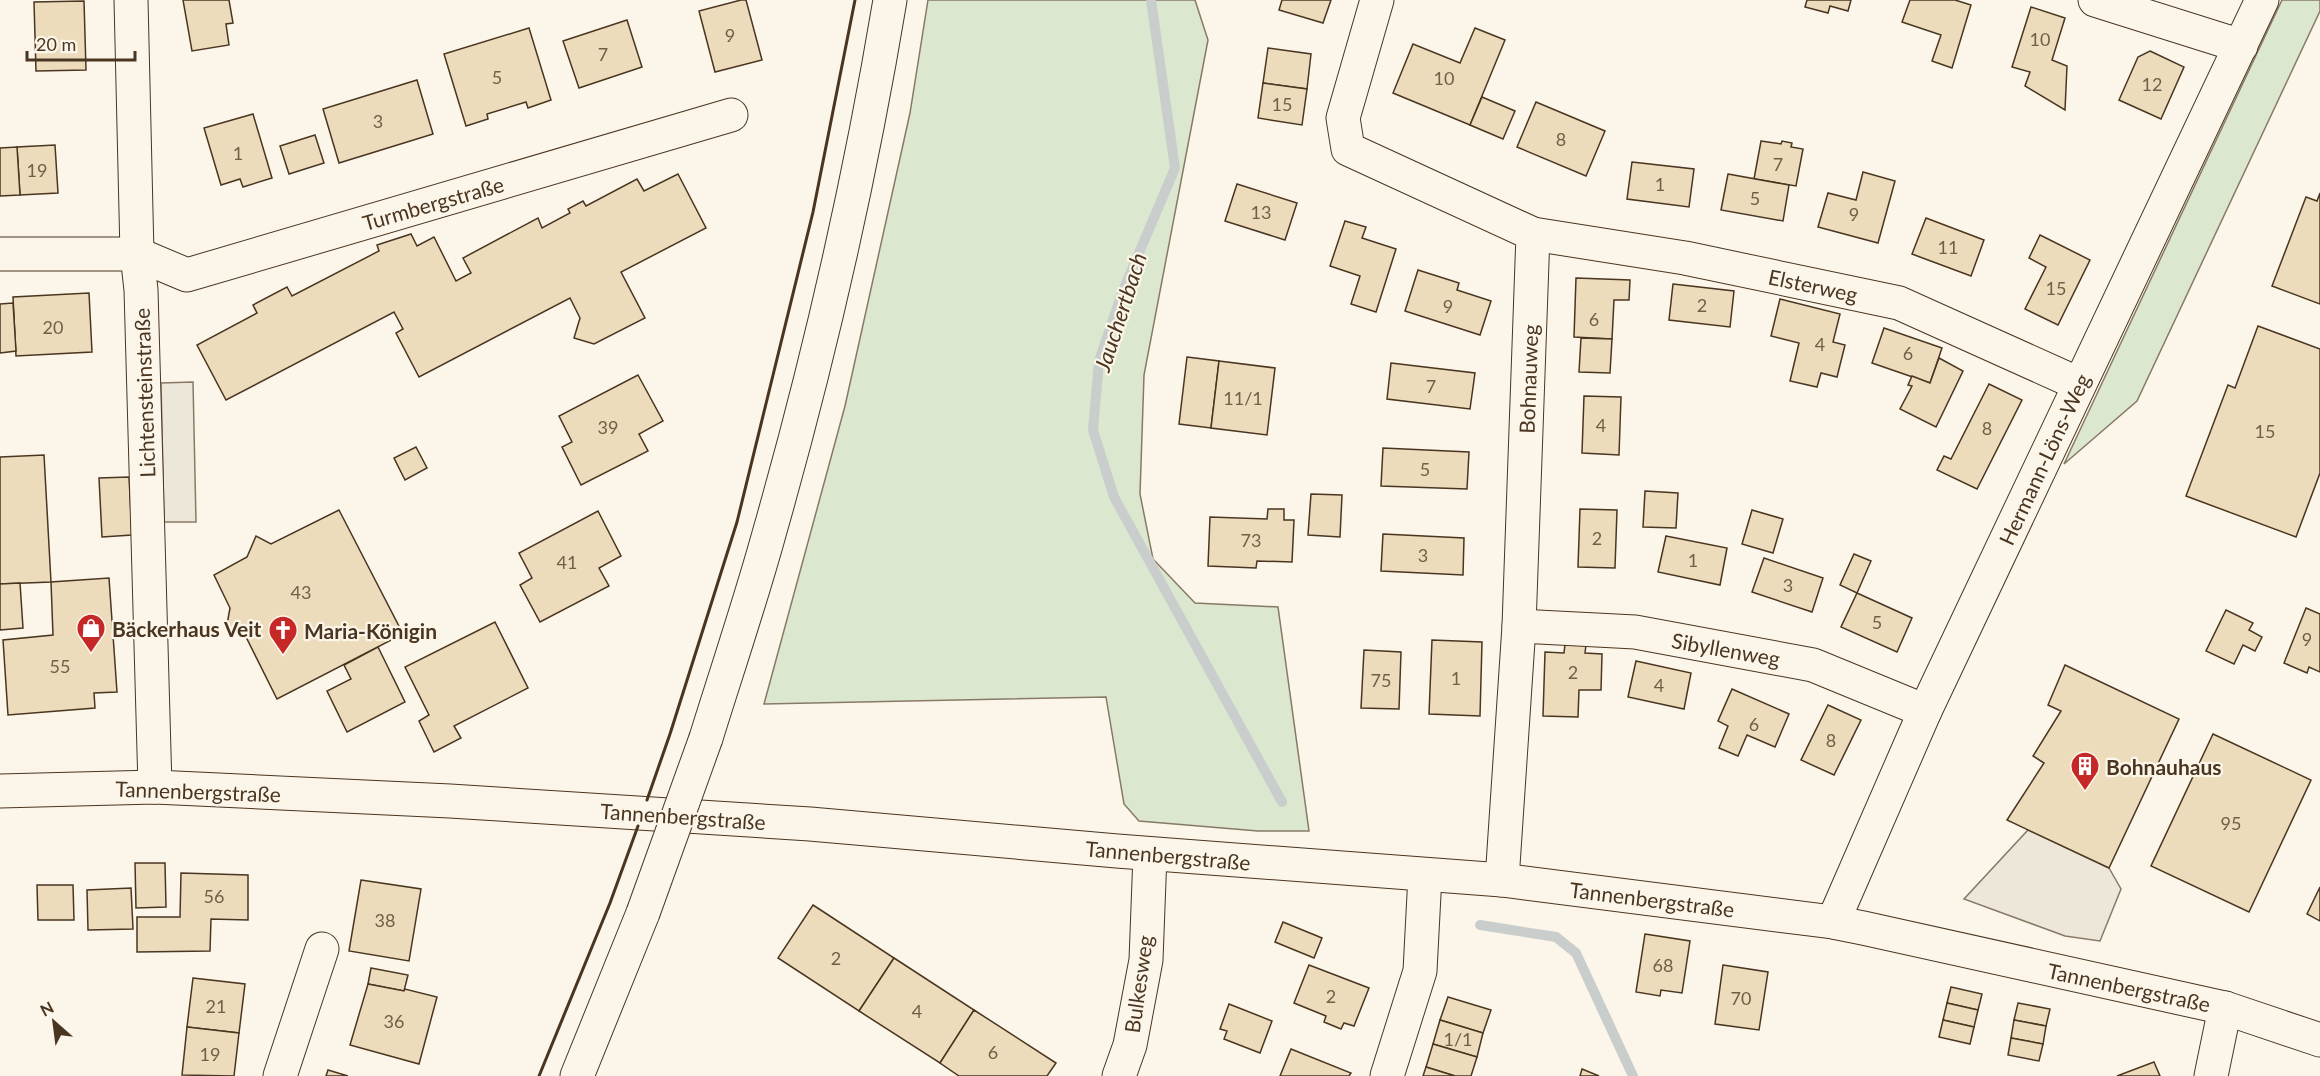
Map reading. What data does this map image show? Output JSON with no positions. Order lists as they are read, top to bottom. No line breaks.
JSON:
{"streets":{"street":["Turmbergstraße","Elsterweg","Bohnauweg","Lichtensteinstraße","Hermann-Löns-Weg","Sibyllenweg","Tannenbergstraße","Bulkesweg"]},"crossings":[["Turmbergstraße","Lichtensteinstraße"],["Elsterweg","Bohnauweg"],["Elsterweg","Hermann-Löns-Weg"],["Bohnauweg","Sibyllenweg"],["Bohnauweg","Tannenbergstraße"],["Lichtensteinstraße","Tannenbergstraße"],["Hermann-Löns-Weg","Sibyllenweg"],["Hermann-Löns-Weg","Tannenbergstraße"],["Tannenbergstraße","Bulkesweg"]],"water":["Jauchertbach"],"places":{"shop":["Bäckerhaus Veit"],"church":["Maria-Königin"],"building":["Bohnauhaus"]},"house_numbers":["9","10","7","5","10","12","15","3","8","1","7","19","1","5","13","9","11","15","2","9","6","20","4","6","7","11/1","4","39","8","15","5","2","73","3","1","41","3","43","5","9","55","2","1","75","4","6","8","95","56","38","2","68","2","70","21","4","36","1/1","6","19"],"scale_bar":"20 m","north":"top left"}
